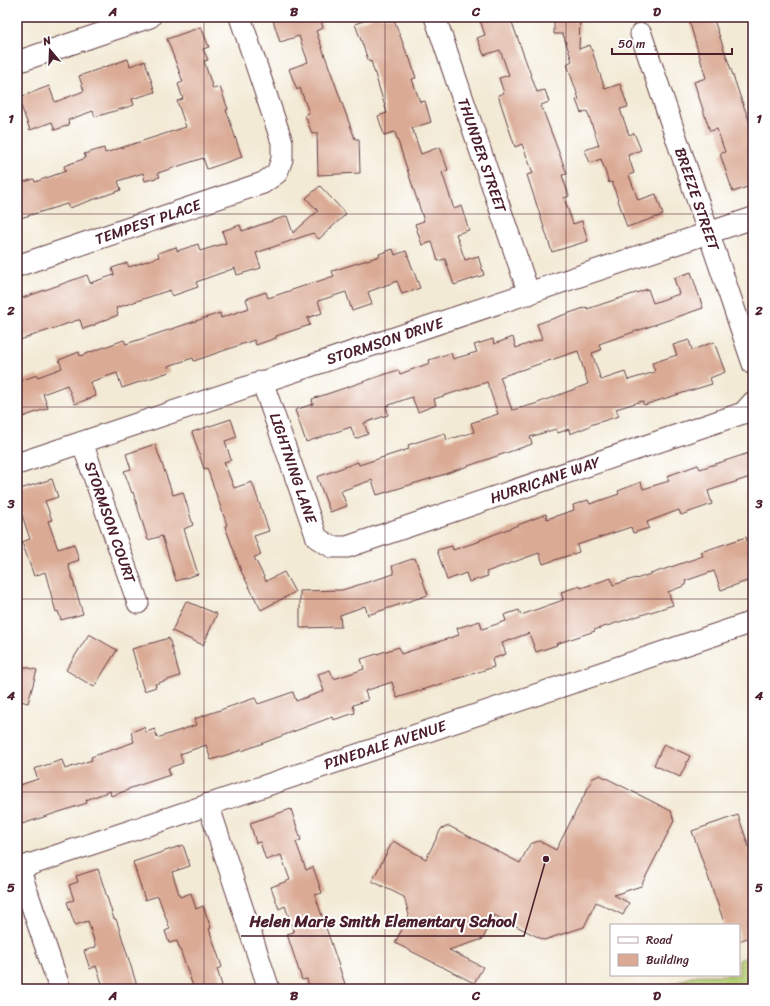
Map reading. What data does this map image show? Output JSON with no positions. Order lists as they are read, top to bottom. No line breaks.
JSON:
{"streets":{"street":["THUNDER STREET","BREEZE STREET","TEMPEST PLACE","STORMSON DRIVE","LIGHTNING LANE","HURRICANE WAY","STORMSON COURT","PINEDALE AVENUE"]},"crossings":[["THUNDER STREET","STORMSON DRIVE"],["BREEZE STREET","STORMSON DRIVE"],["STORMSON DRIVE","LIGHTNING LANE"],["STORMSON DRIVE","STORMSON COURT"],["LIGHTNING LANE","HURRICANE WAY"]],"places":["Helen Marie Smith Elementary School"],"legend":["Road","Building"],"scale_bar":"50 m","north":"top","grid":{"columns":["A","B","C","D"],"rows":["1","2","3","4","5"]}}
